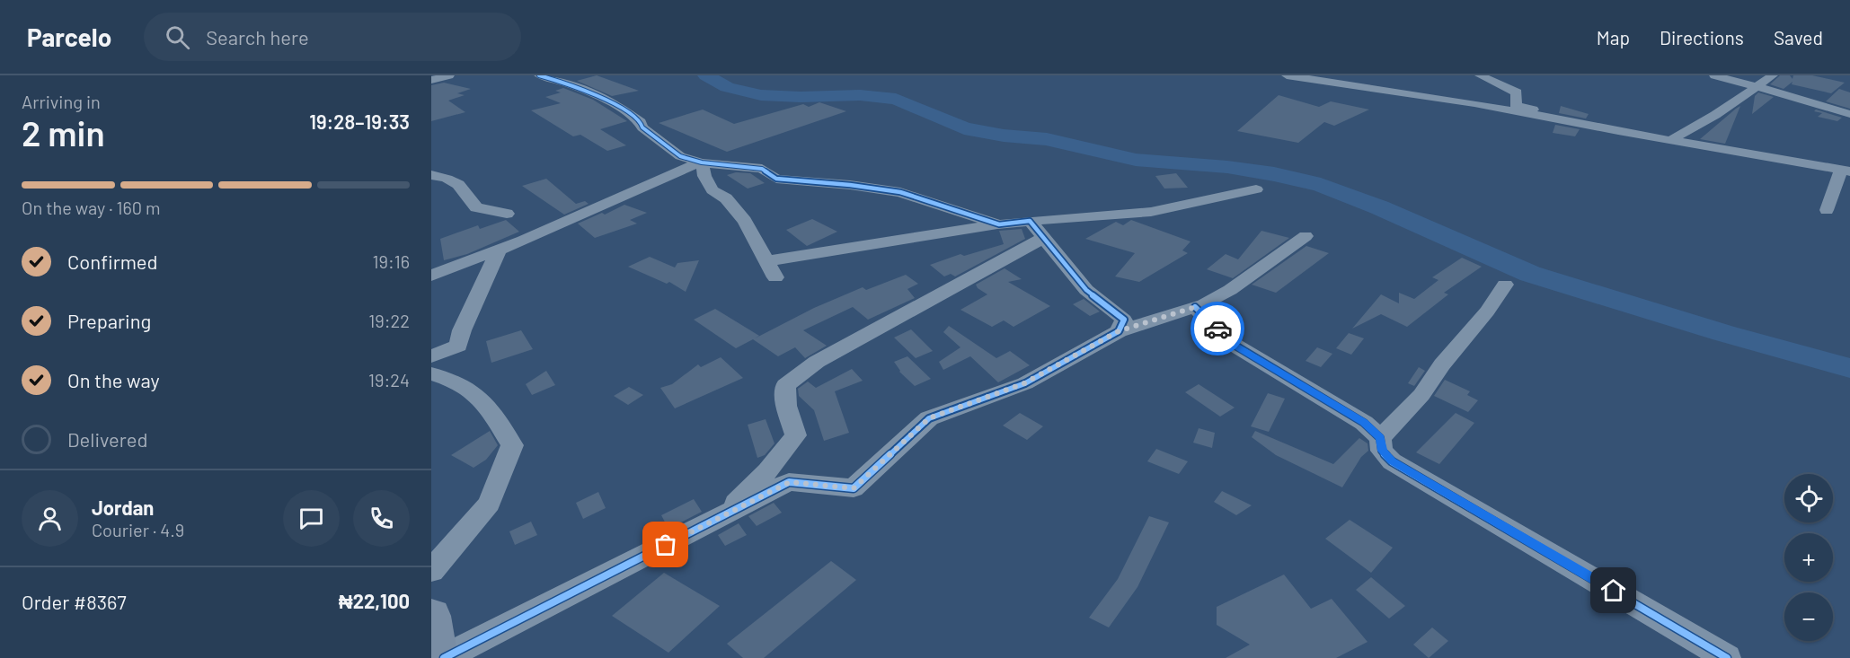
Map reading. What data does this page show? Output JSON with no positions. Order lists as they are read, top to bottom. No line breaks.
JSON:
{"page":{"header":"Parcelo","search":"Search here","nav":["Map","Directions","Saved"],"heading":["2 min","Arriving in","19:28–19:33"],"panel":["Jordan","Courier · 4.9","Order #8367","₦22,100"],"bar":"On the way · 160 m","list":[["Confirmed","19:16"],["Preparing","19:22"],["On the way","19:24"],"Delivered"],"map_buttons":["+","−"]}}
